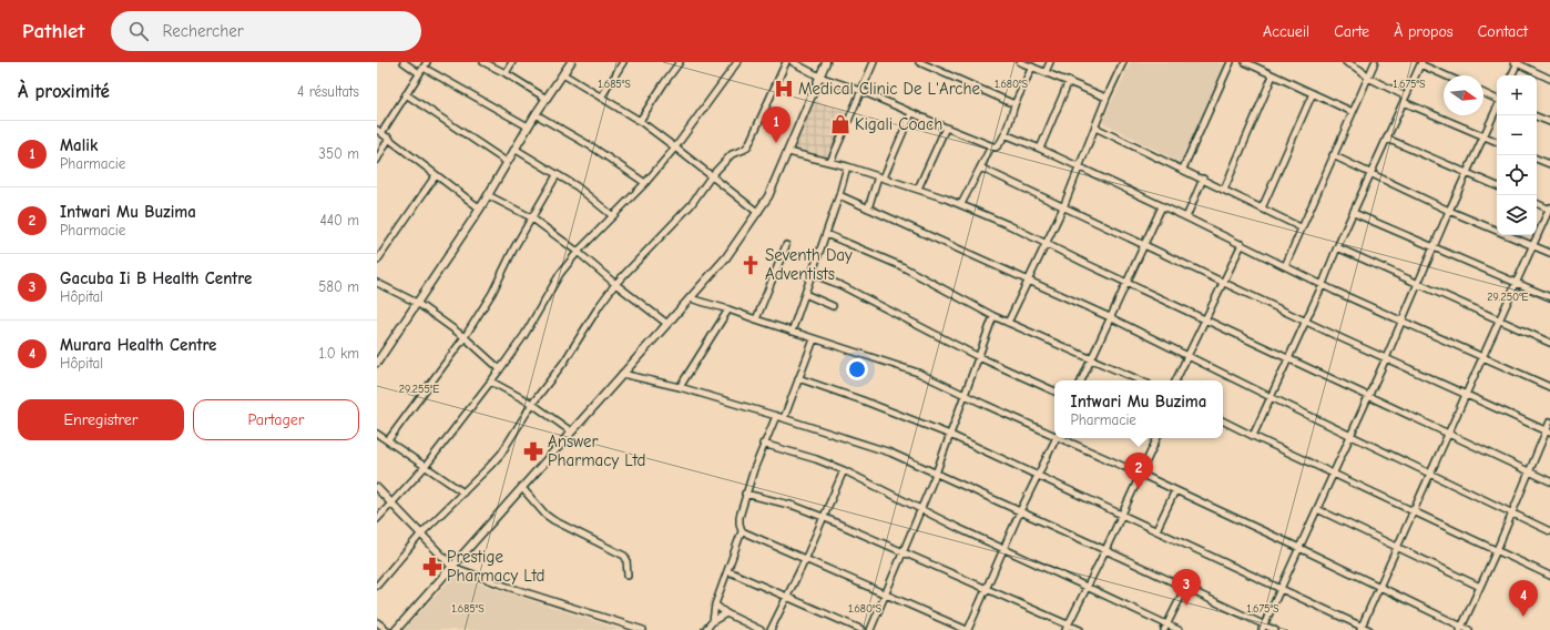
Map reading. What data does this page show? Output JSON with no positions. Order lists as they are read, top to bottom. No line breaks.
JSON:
{"places":{"hospital":["Medical Clinic De L'Arche"],"shop":["Kigali Coach"],"church":["Seventh Day Adventists"],"pharmacy":["Answer Pharmacy Ltd","Prestige Pharmacy Ltd"]},"north":"right","page":{"header":"Pathlet","search":"Rechercher","nav":["Accueil","Carte","À propos","Contact"],"heading":["À proximité","4 résultats"],"map_buttons":["+","−"],"pins":["1","2","3","4"],"list":[{"mark":"1","name":"Malik","note":"Pharmacie","value":"350 m"},{"mark":"2","name":"Intwari Mu Buzima","note":"Pharmacie","value":"440 m"},{"mark":"3","name":"Gacuba Ii B Health Centre","note":"Hôpital","value":"580 m"},{"mark":"4","name":"Murara Health Centre","note":"Hôpital","value":"1.0 km"}],"popup":["Intwari Mu Buzima","Pharmacie"],"buttons":["Enregistrer","Partager"]},"coordinates":["1.685°S","1.680°S","1.675°S","29.250°E","29.255°E"]}
